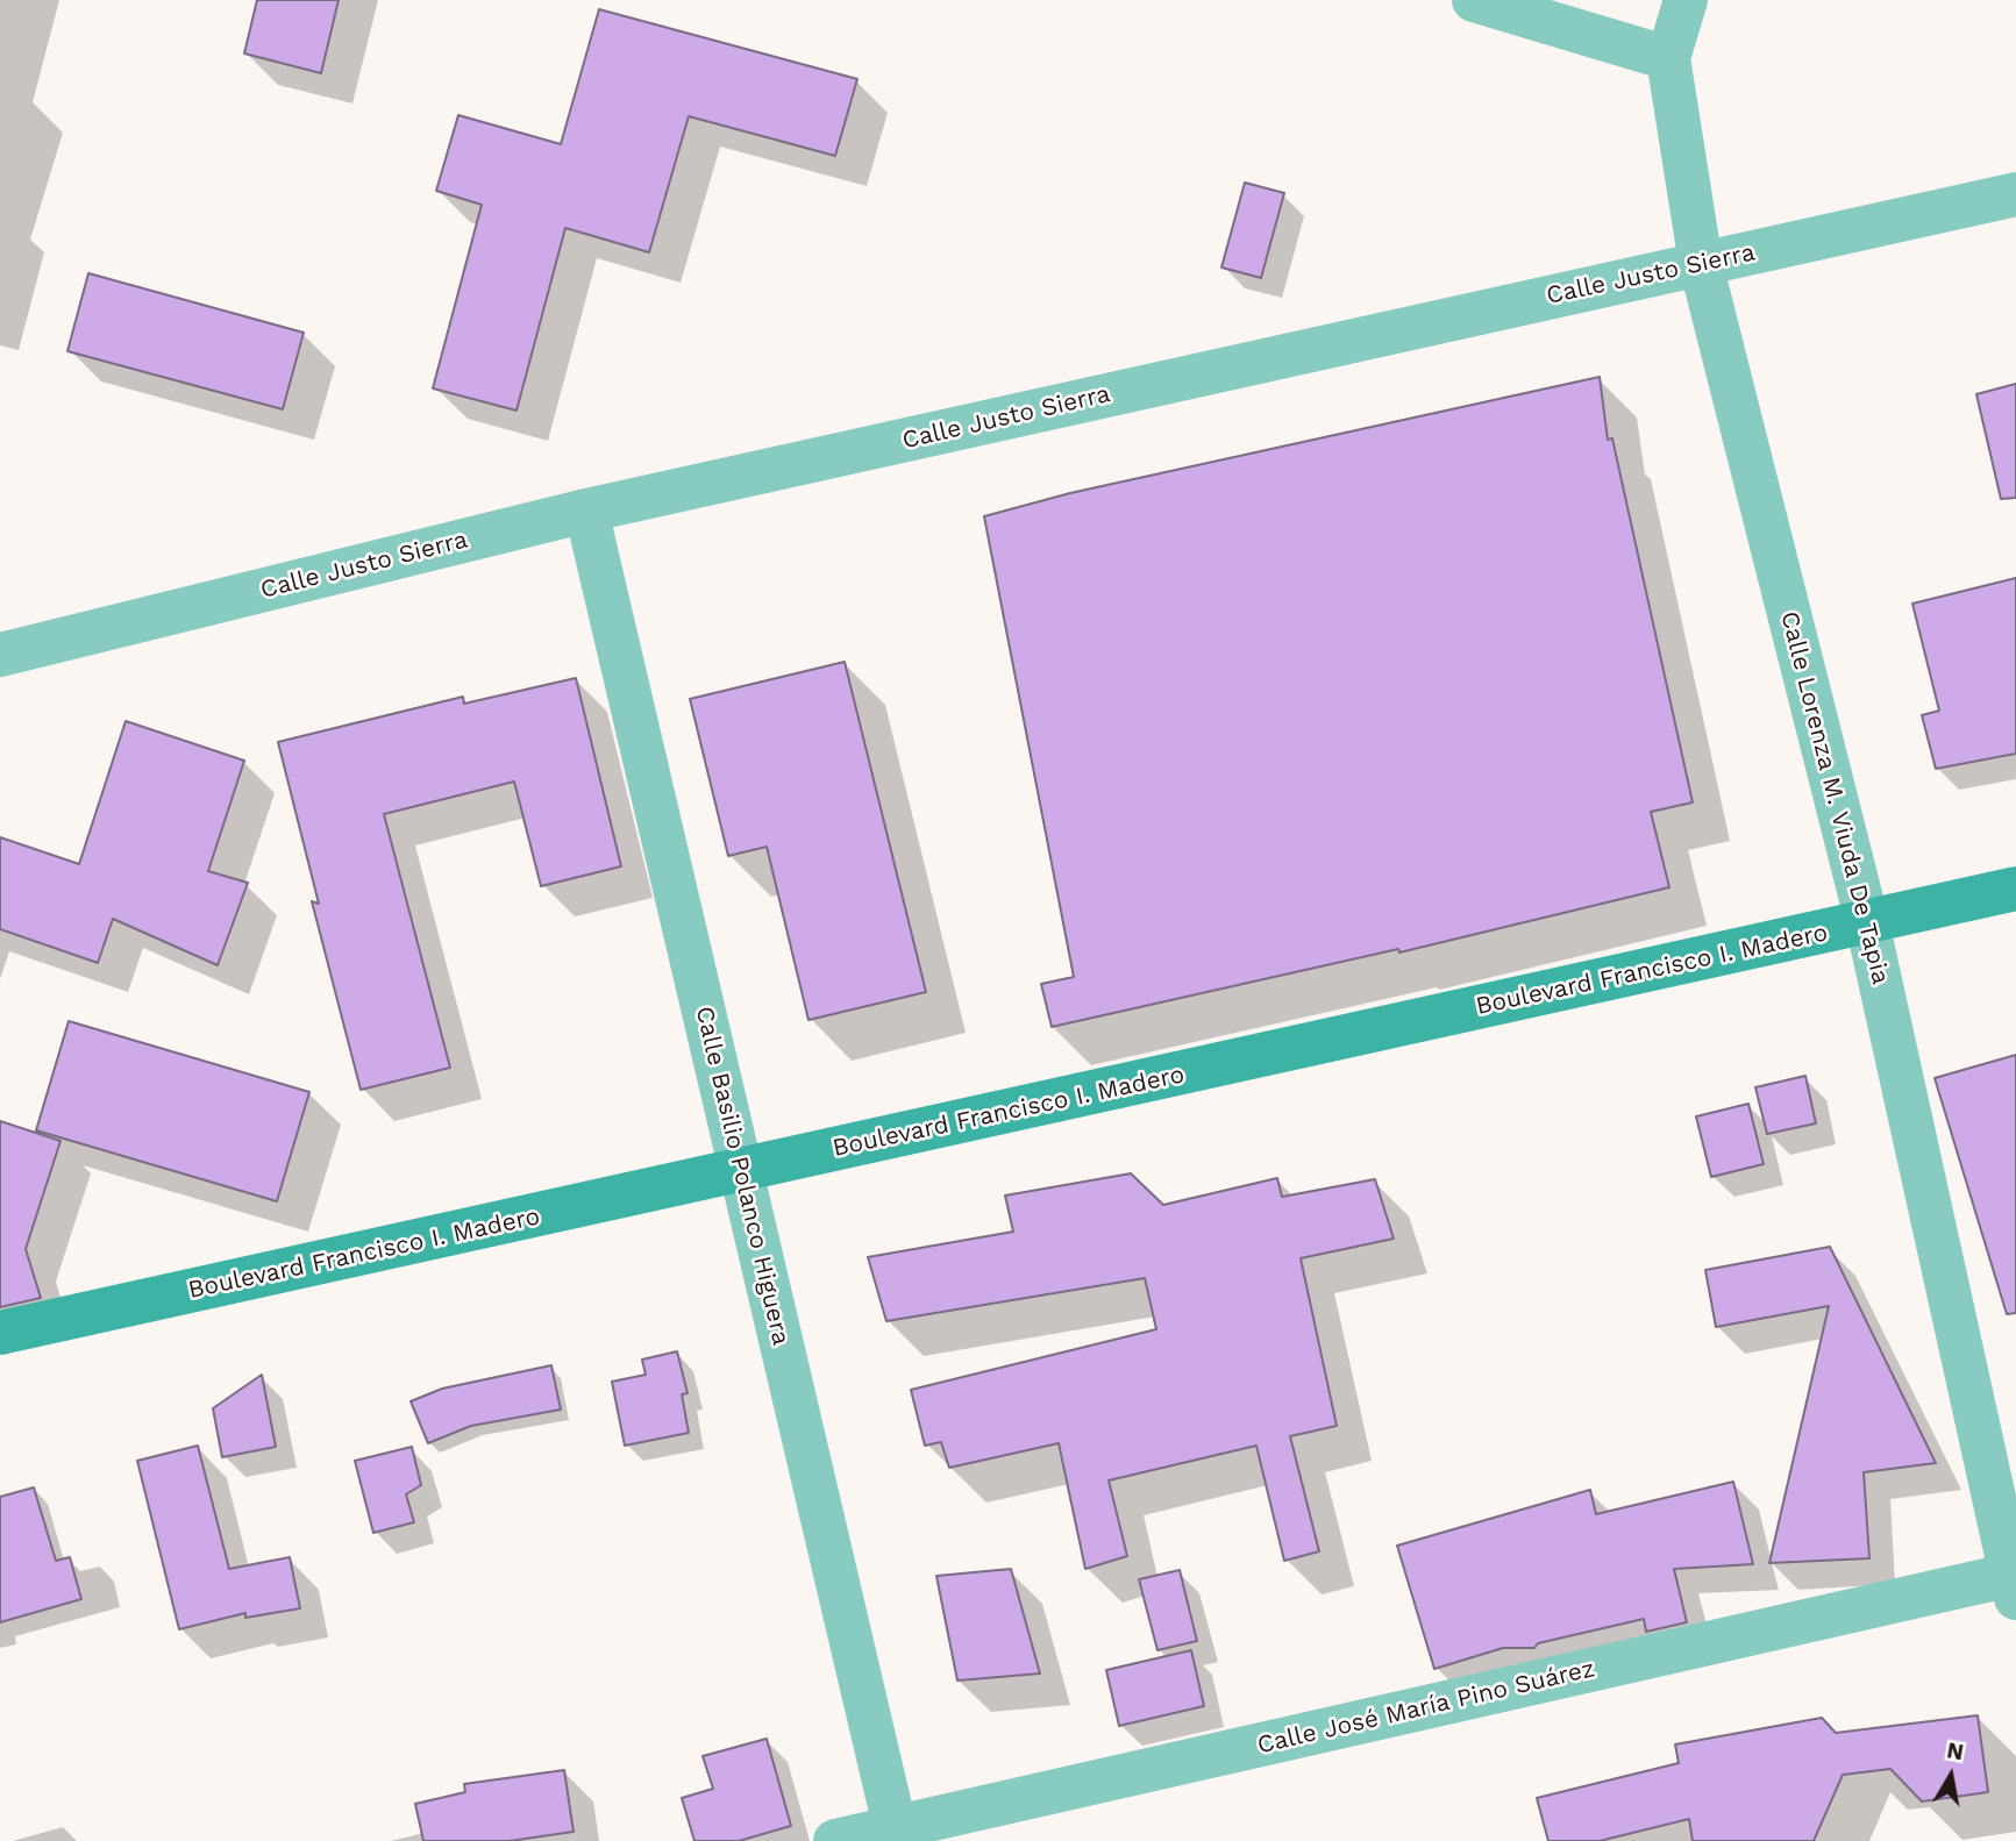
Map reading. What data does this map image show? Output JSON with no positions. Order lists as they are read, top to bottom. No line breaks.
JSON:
{"streets":{"street":["Calle Justo Sierra","Calle Lorenza M. Viuda De Tapia","Boulevard Francisco I. Madero","Calle Basilio Polanco Higuera","Calle José María Pino Suárez"]},"crossings":[["Calle Justo Sierra","Calle Lorenza M. Viuda De Tapia"],["Calle Justo Sierra","Calle Basilio Polanco Higuera"],["Calle Lorenza M. Viuda De Tapia","Boulevard Francisco I. Madero"],["Calle Lorenza M. Viuda De Tapia","Calle José María Pino Suárez"],["Boulevard Francisco I. Madero","Calle Basilio Polanco Higuera"],["Calle Basilio Polanco Higuera","Calle José María Pino Suárez"]],"north":"top"}
